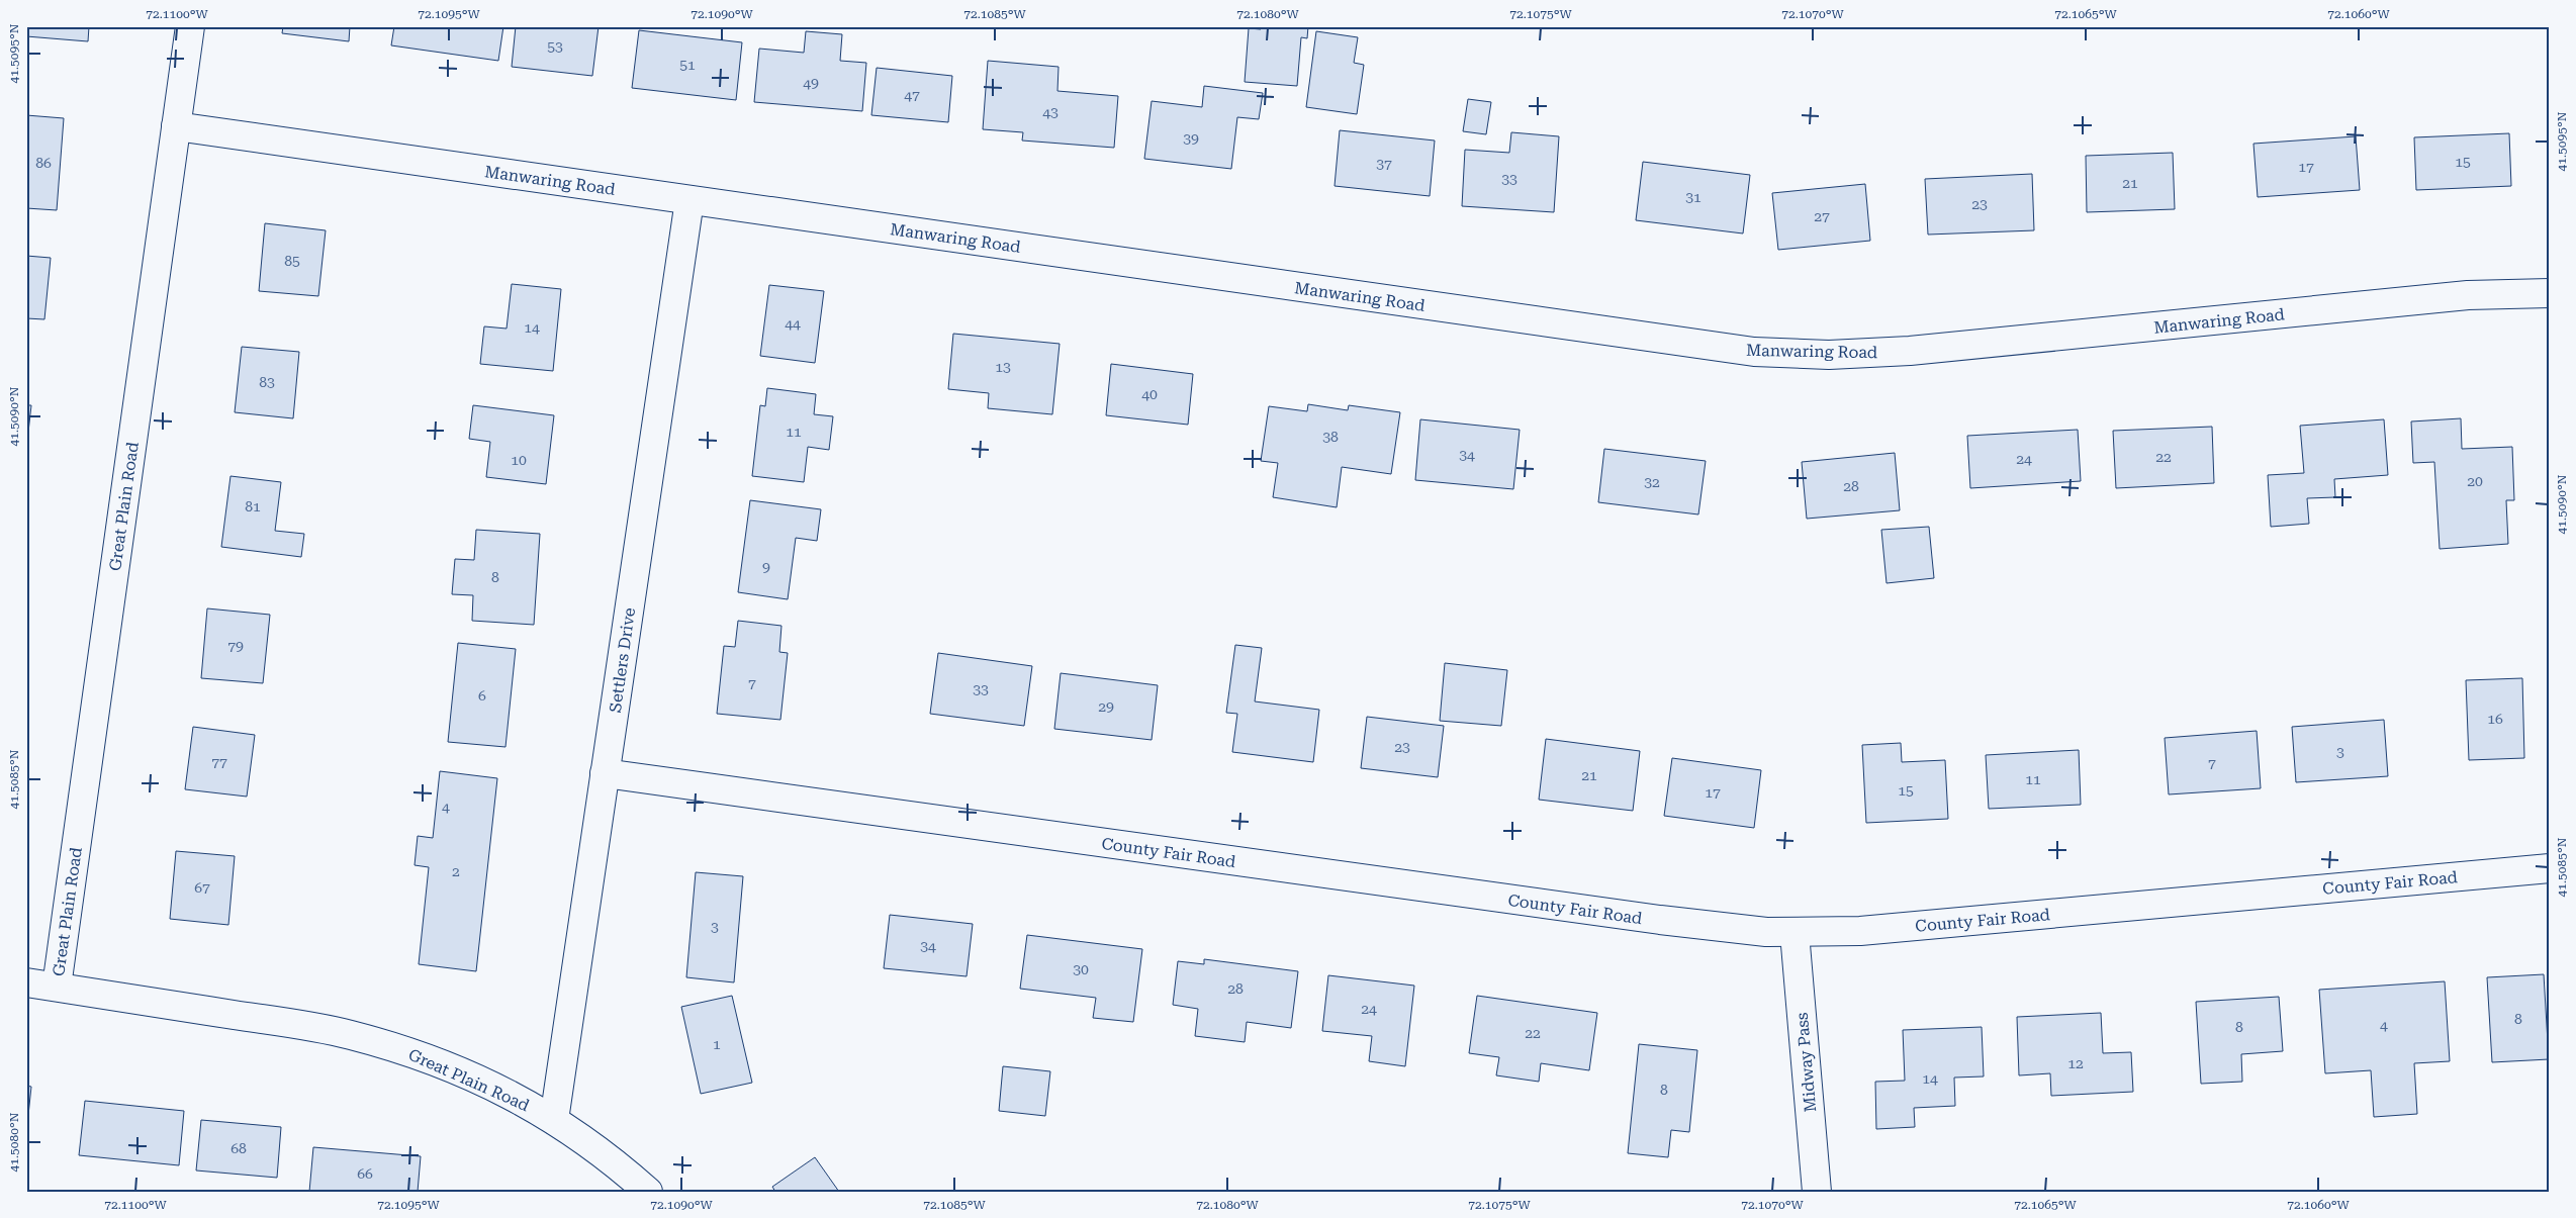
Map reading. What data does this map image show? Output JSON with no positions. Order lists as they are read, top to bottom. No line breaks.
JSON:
{"streets":{"street":["Manwaring Road","Great Plain Road","Settlers Drive","County Fair Road","Midway Pass"]},"crossings":[["Manwaring Road","Great Plain Road"],["Manwaring Road","Settlers Drive"],["Great Plain Road","Settlers Drive"],["Settlers Drive","County Fair Road"],["County Fair Road","Midway Pass"]],"house_numbers":["53","51","49","47","43","39","15","86","37","17","33","21","31","23","27","85","44","14","13","83","40","11","38","34","22","24","10","20","32","28","81","9","8","79","7","33","6","29","16","23","3","77","7","21","11","15","17","4","2","67","3","34","30","28","24","8","4","8","22","1","12","14","8","68","66"],"coordinates":["72.1100°W","72.1095°W","72.1090°W","72.1085°W","72.1080°W","72.1075°W","72.1070°W","72.1065°W","72.1060°W","41.5095°N","41.5090°N","41.5085°N","41.5080°N"]}
